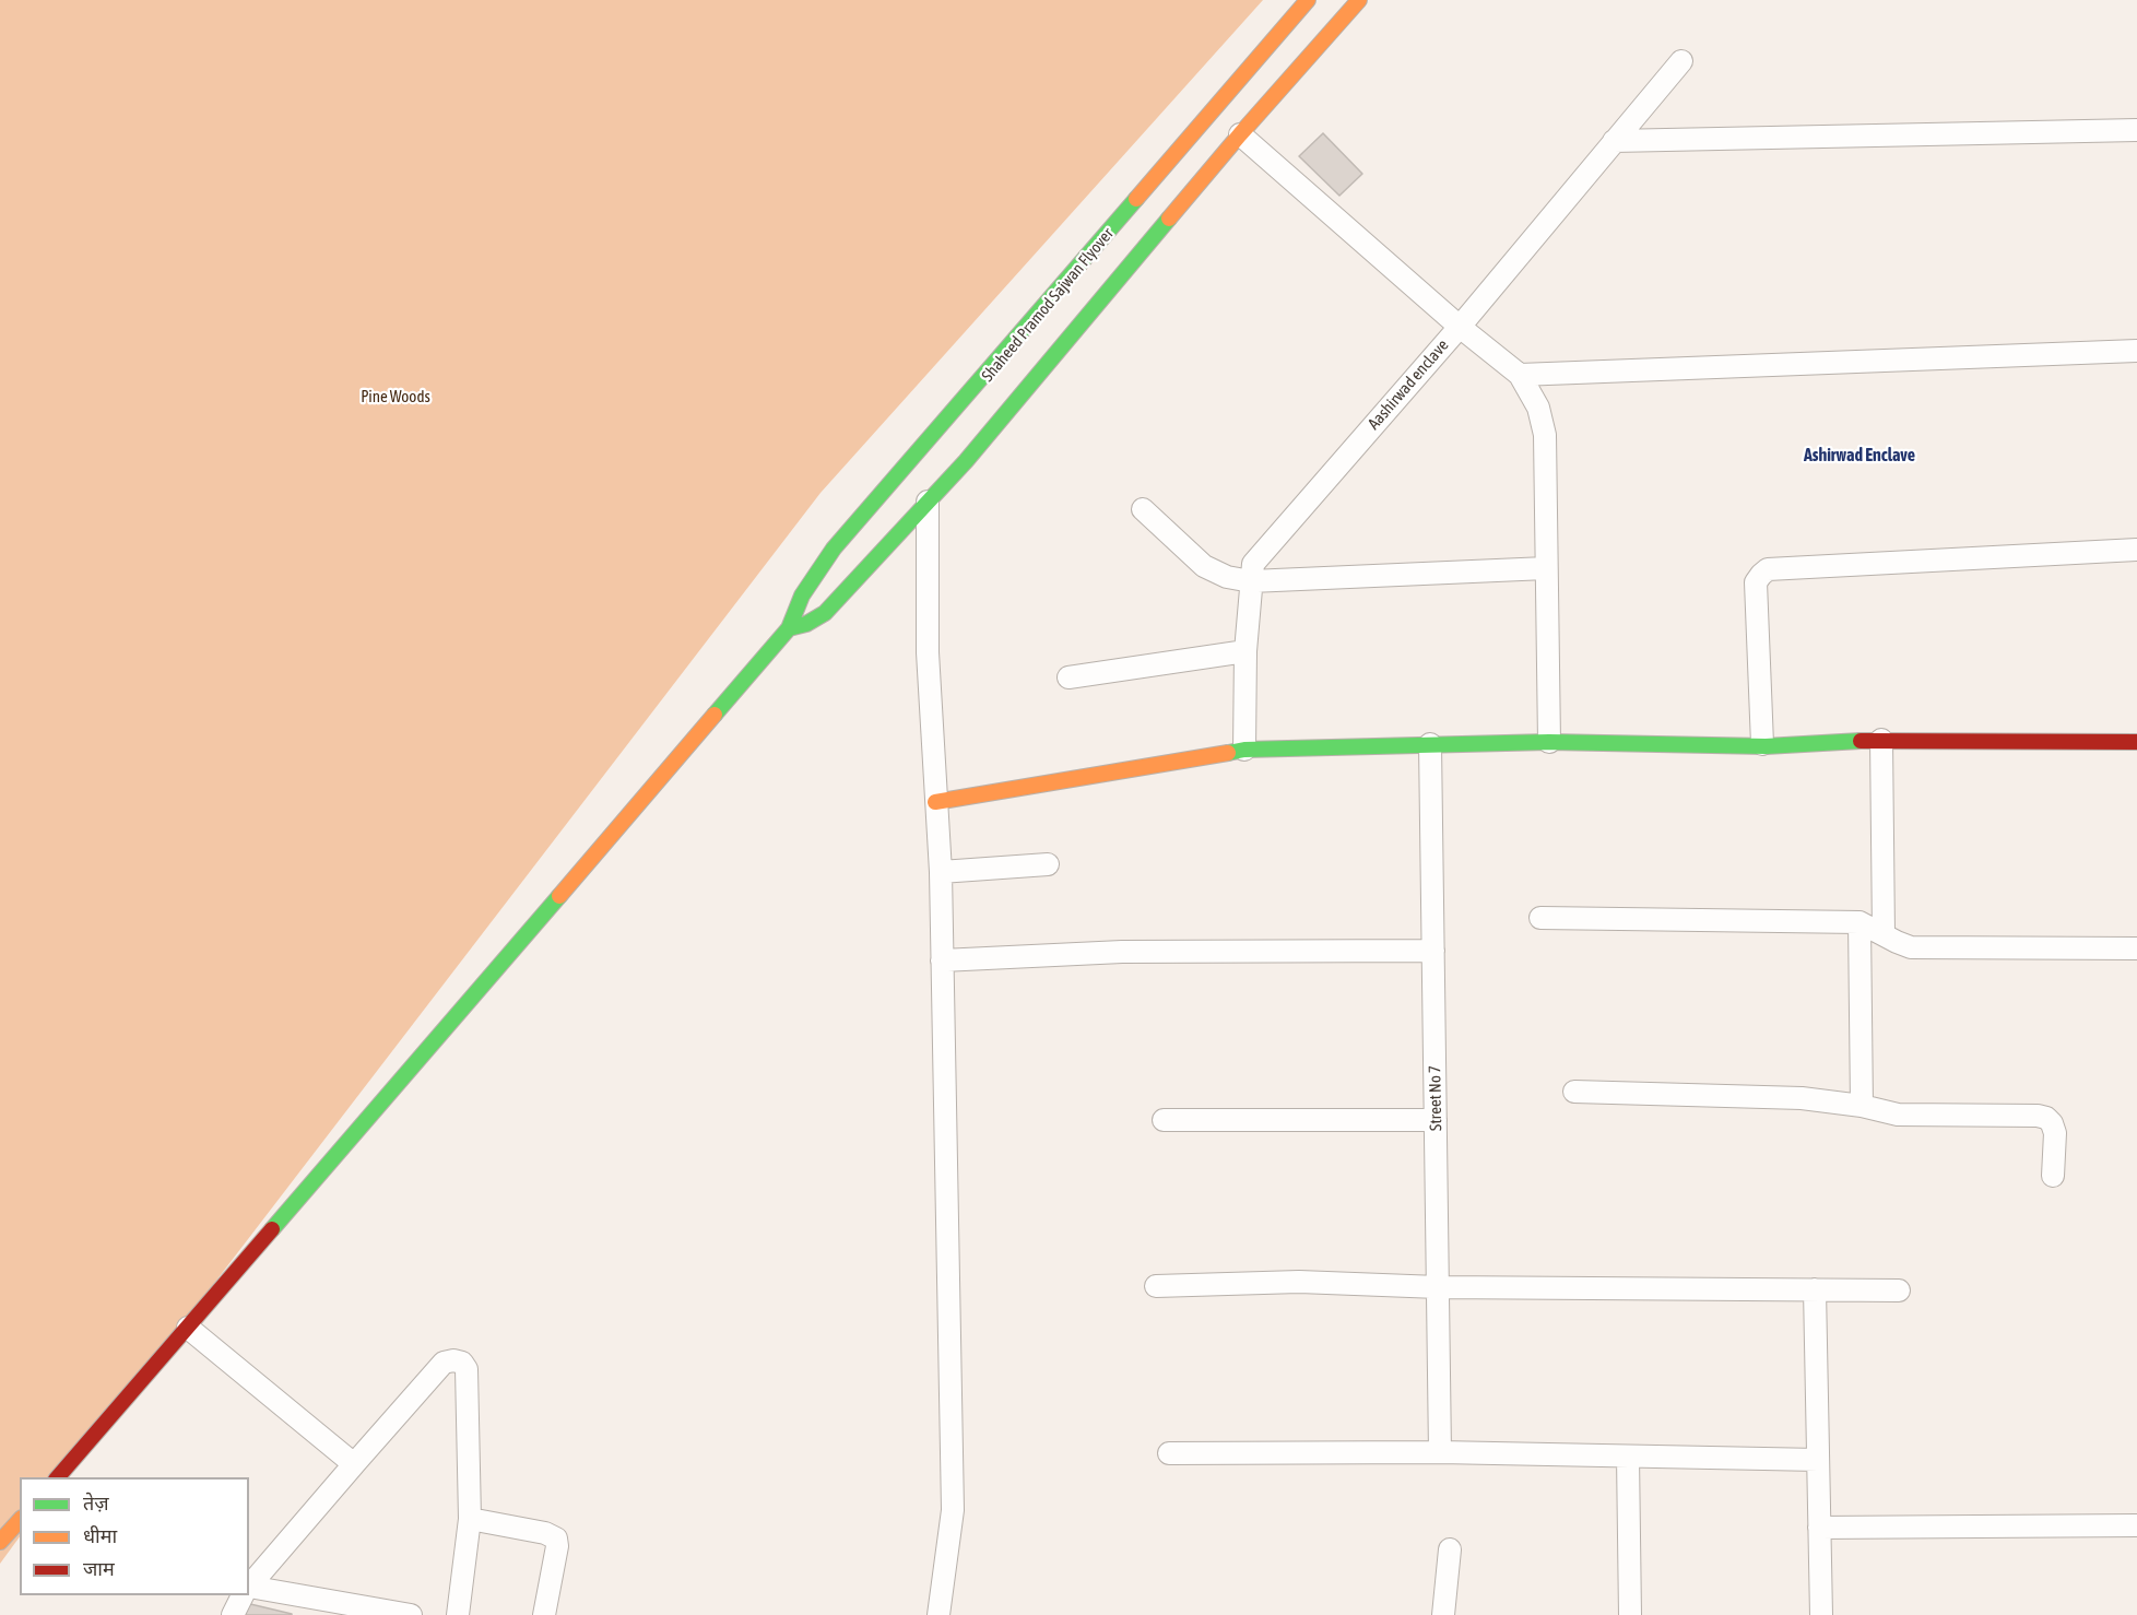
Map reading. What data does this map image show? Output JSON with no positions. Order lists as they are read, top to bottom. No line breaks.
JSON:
{"streets":{"street":["Aashirwad enclave","Street No 7"]},"districts":["Ashirwad Enclave"],"parks":["Pine Woods"],"legend":["तेज़","धीमा","जाम"]}
